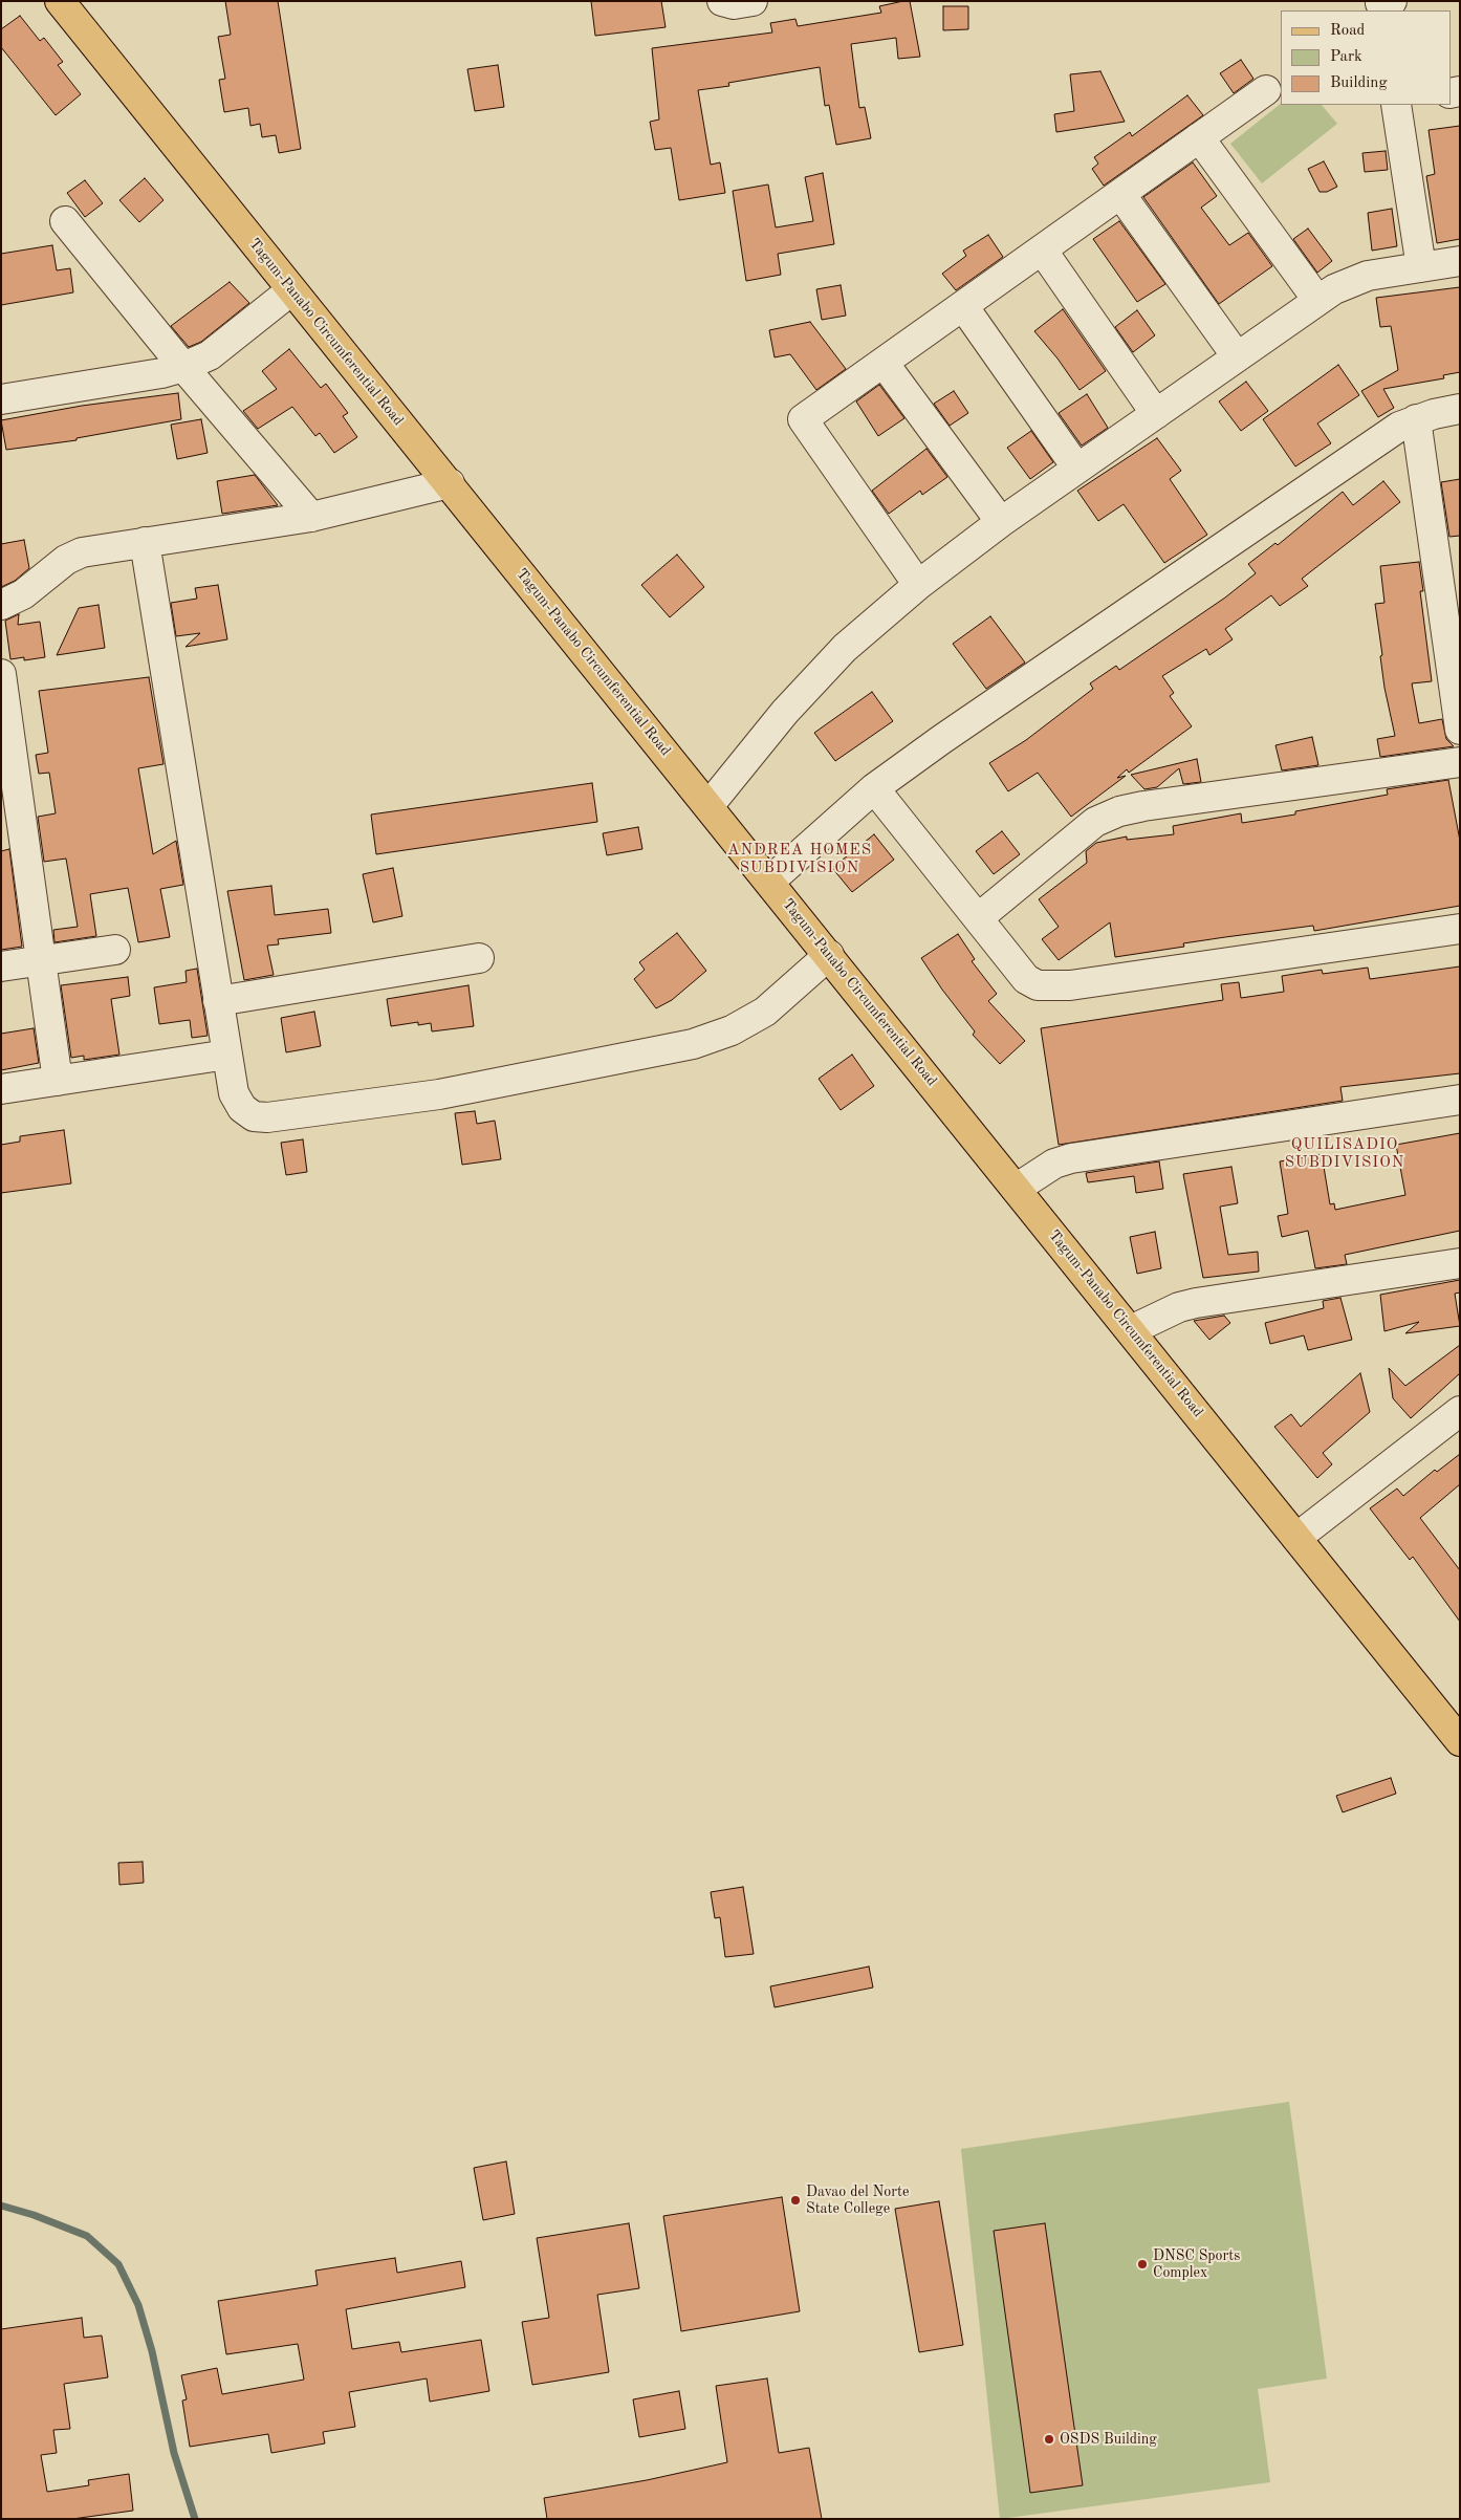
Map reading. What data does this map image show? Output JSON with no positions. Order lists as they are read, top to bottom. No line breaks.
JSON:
{"streets":{"main road":["Tagum-Panabo Circumferential Road"]},"districts":["ANDREA HOMES SUBDIVISION","QUILISADIO SUBDIVISION"],"places":["Davao del Norte State College","DNSC Sports Complex","OSDS Building"],"legend":["Road","Park","Building"]}
